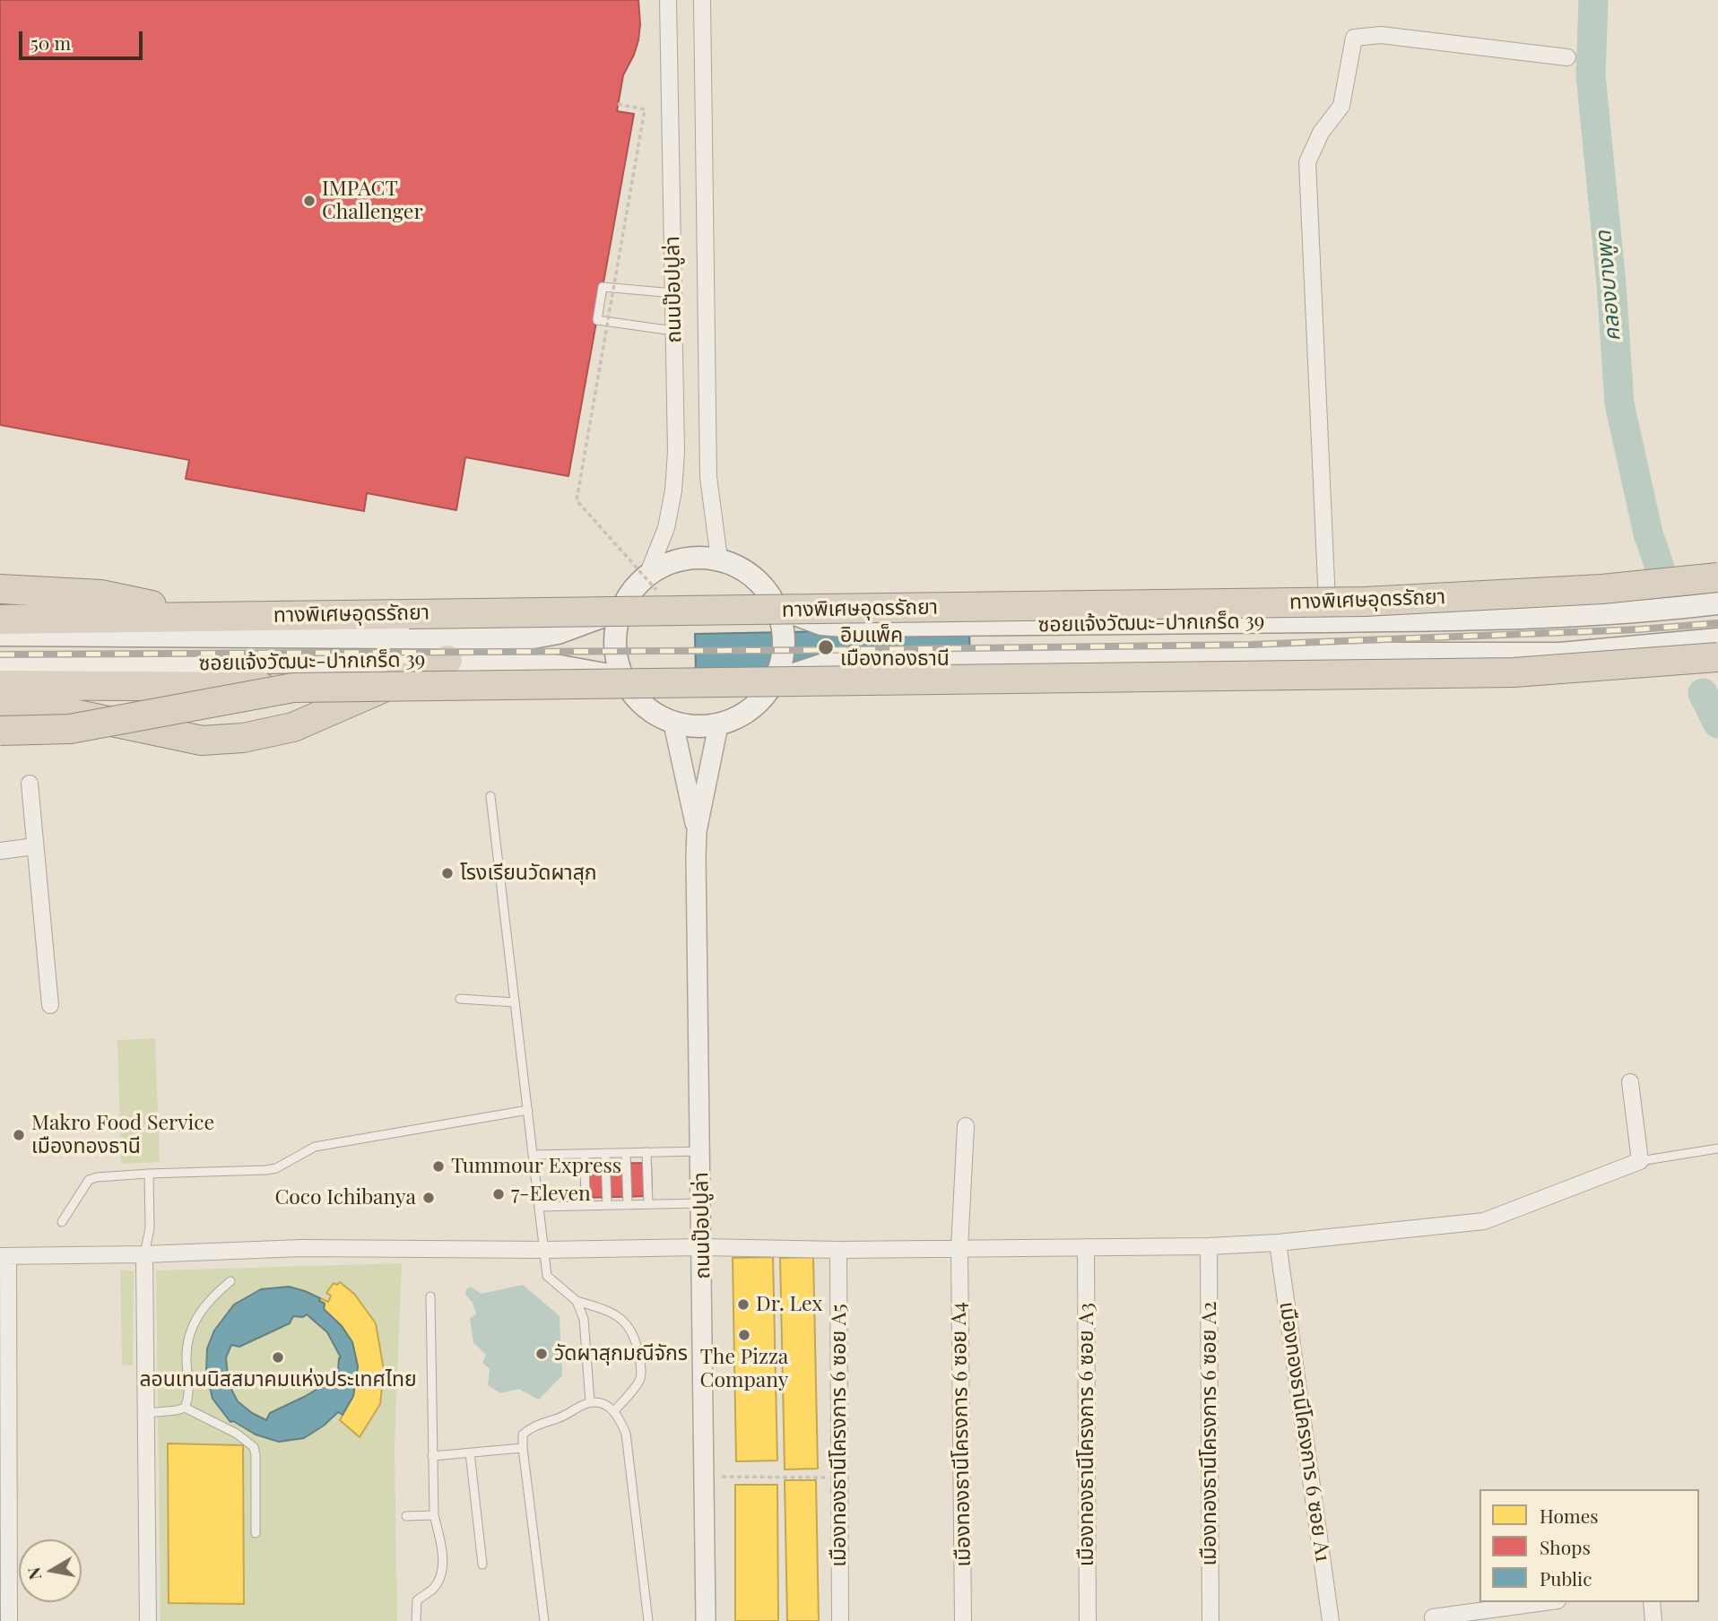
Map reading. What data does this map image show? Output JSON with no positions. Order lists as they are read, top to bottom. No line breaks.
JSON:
{"streets":{"highway":["ทางพิเศษอุดรรัถยา"],"main road":["ซอยแจ้งวัฒนะ-ปากเกร็ด 39"],"street":["ถนนป๊อปปูล่า","เมืองทองธานีโครงการ 6 ซอย A1","เมืองทองธานีโครงการ 6 ซอย A2","เมืองทองธานีโครงการ 6 ซอย A4","เมืองทองธานีโครงการ 6 ซอย A3","เมืองทองธานีโครงการ 6 ซอย A5"]},"crossings":[["ถนนป๊อปปูล่า","ซอยแจ้งวัฒนะ-ปากเกร็ด 39"]],"water":["คลองบางพูด"],"places":["IMPACT Challenger","อิมแพ็ค เมืองทองธานี","โรงเรียนวัดผาสุก","Makro Food Service เมืองทองธานี","Tummour Express","7-Eleven","Coco Ichibanya","Dr. Lex","The Pizza Company","วัดผาสุกมณีจักร","ลอนเทนนิสสมาคมแห่งประเทศไทย"],"legend":["Homes","Shops","Public"],"scale_bar":"50 m","north":"left"}
